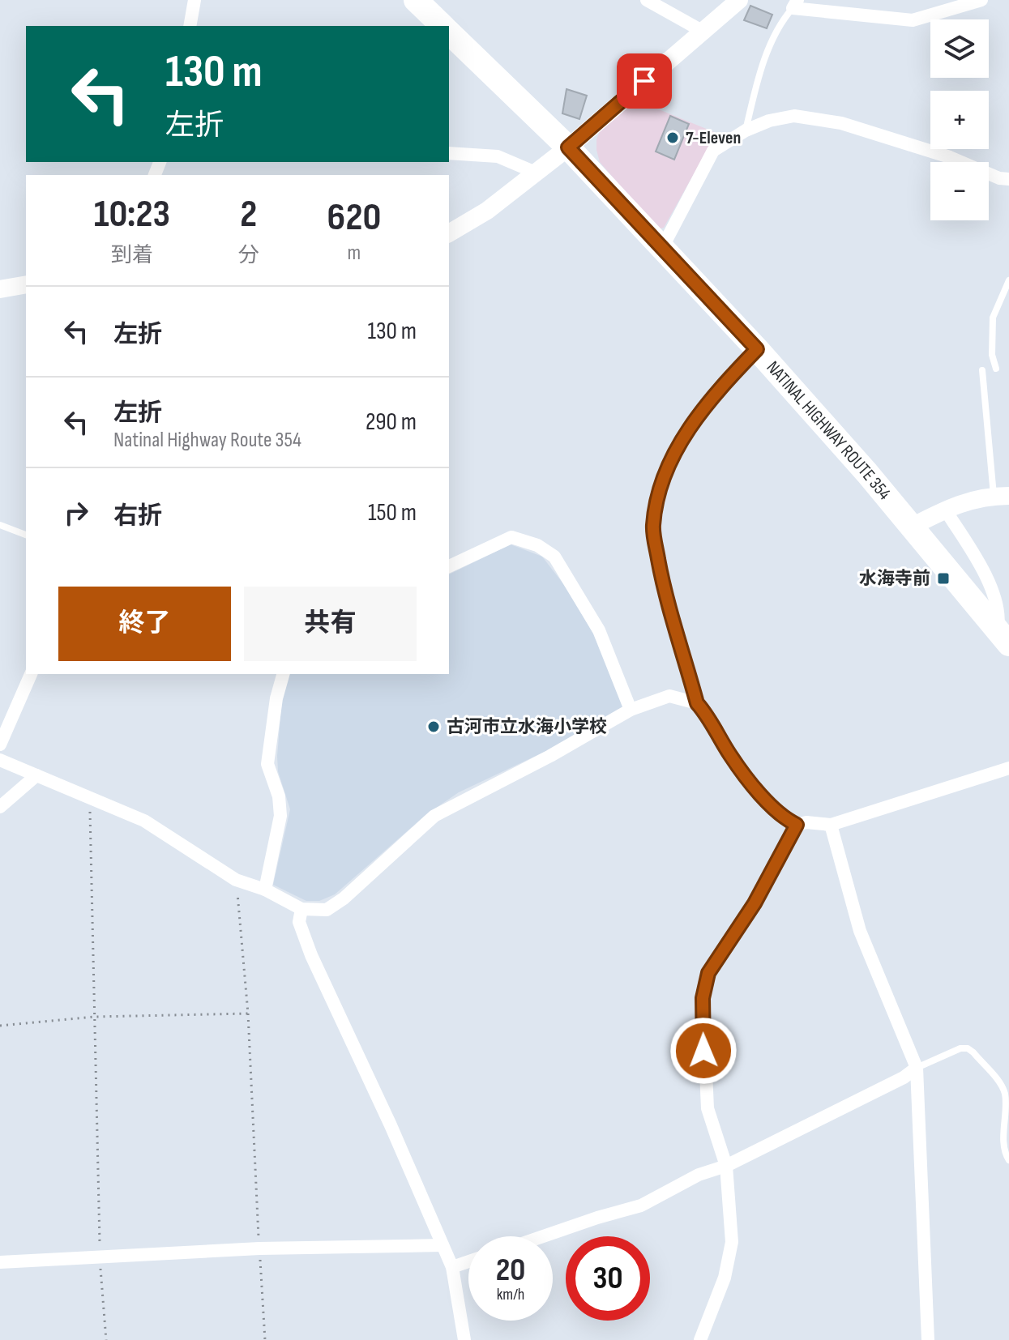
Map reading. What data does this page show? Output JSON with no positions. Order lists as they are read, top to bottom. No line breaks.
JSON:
{"streets":{"highway":["NATINAL HIGHWAY ROUTE 354"]},"places":{"other":["7-Eleven","古河市立水海小学校"],"transit":["水海寺前"]},"page":{"map_buttons":["+","−"],"turn":["130 m","左折"],"eta":["10:23","到着","2","分","620","m"],"list":[{"name":"左折","value":"130 m"},{"name":"左折","note":"Natinal Highway Route 354","value":"290 m"},{"name":"右折","value":"150 m"}],"buttons":["終了","共有"],"speed":"20 km/h","limit":"30"}}
